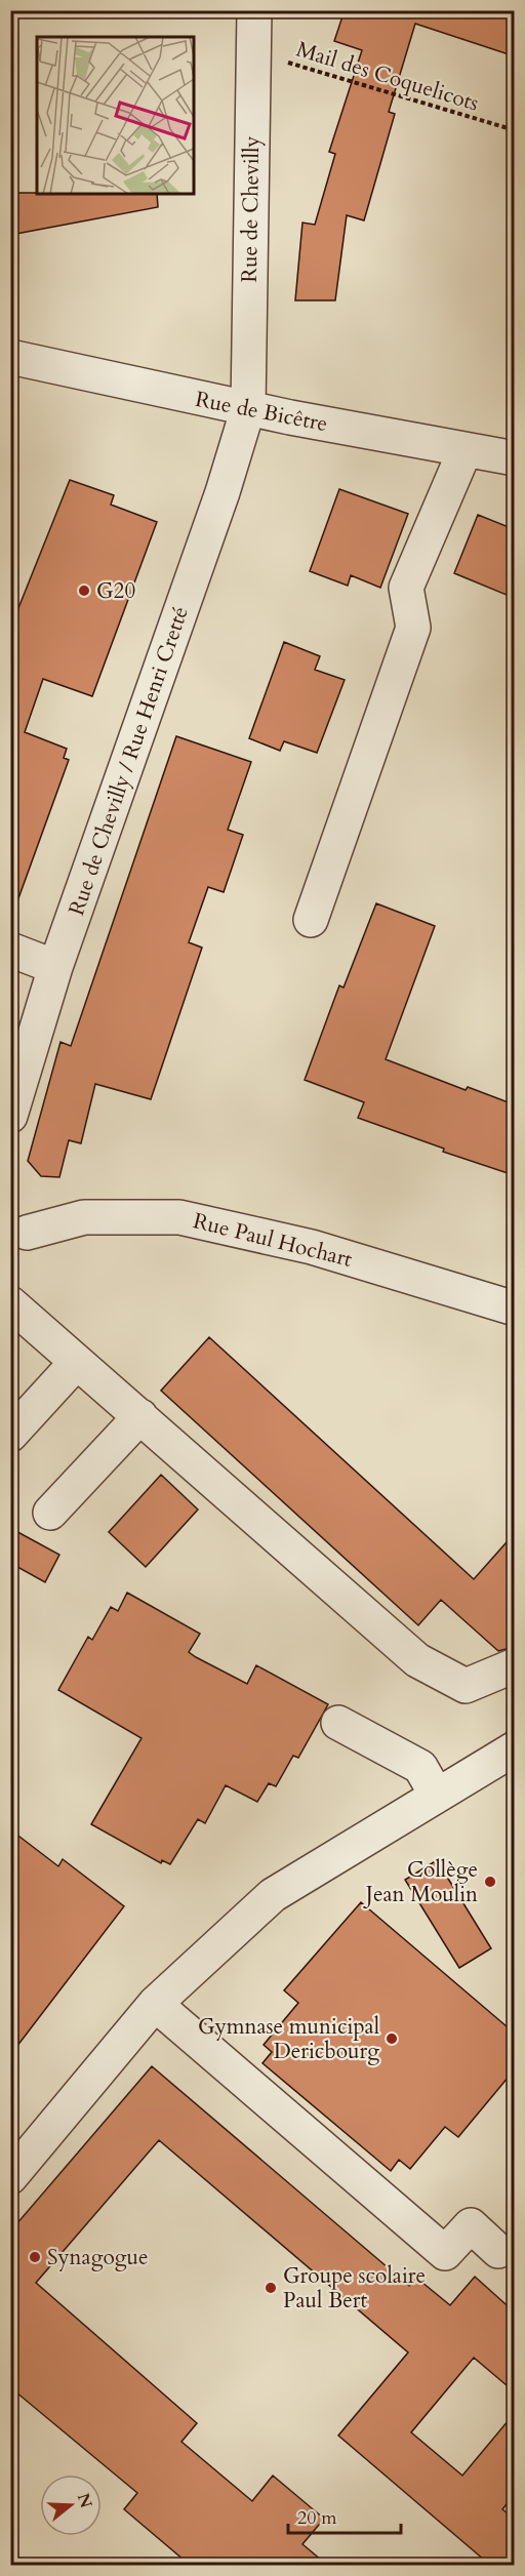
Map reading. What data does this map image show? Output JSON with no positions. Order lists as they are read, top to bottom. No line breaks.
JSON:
{"streets":{"street":["Rue de Chevilly","Rue de Bicêtre","Rue de Chevilly / Rue Henri Cretté","Rue Paul Hochart"],"path":["Mail des Coquelicots"]},"crossings":[["Mail des Coquelicots","Rue de Chevilly"],["Rue de Chevilly","Rue de Bicêtre"],["Rue de Chevilly","Rue de Chevilly / Rue Henri Cretté"],["Rue de Bicêtre","Rue de Chevilly / Rue Henri Cretté"]],"places":["G20","Collège Jean Moulin","Gymnase municipal Dericbourg","Synagogue","Groupe scolaire Paul Bert"],"scale_bar":"20 m","north":"right"}
